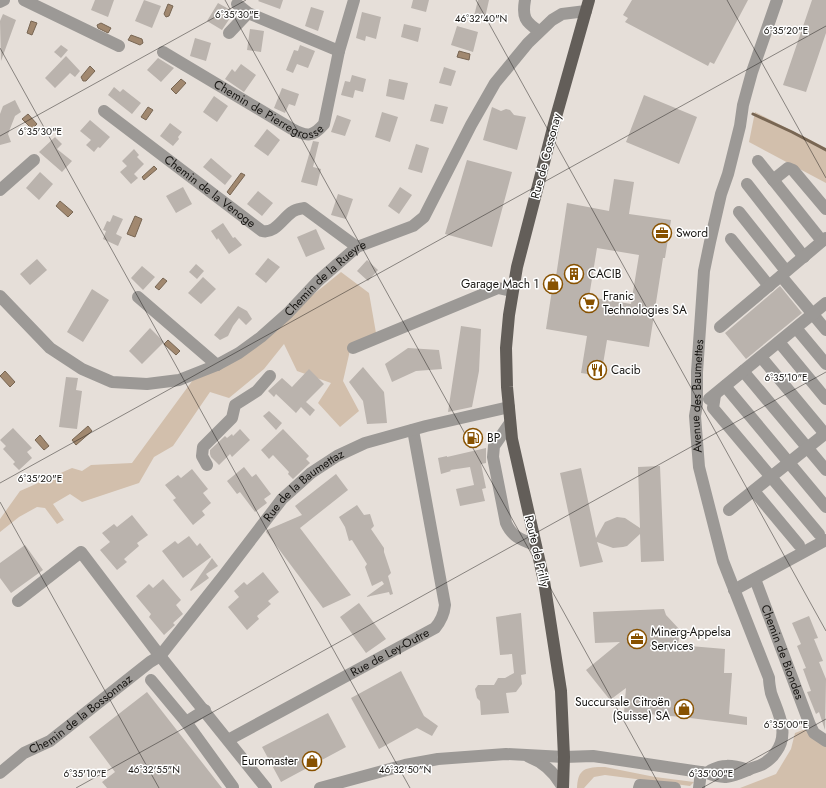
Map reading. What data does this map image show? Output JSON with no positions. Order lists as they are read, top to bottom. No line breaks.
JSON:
{"streets":{"main road":["Rue de Cossonay","Route de Prilly"],"street":["Chemin de Pierregrosse","Chemin de la Venoge","Chemin de la Rueyre","Avenue des Baumettes","Rue de la Baumettaz","Rue de Ley-Outre","Chemin de Biondes","Chemin de la Bossonnaz"]},"crossings":[["Rue de Cossonay","Chemin de la Rueyre"],["Rue de Cossonay","Route de Prilly"],["Chemin de la Venoge","Chemin de la Rueyre"],["Avenue des Baumettes","Route de Prilly"],["Rue de la Baumettaz","Route de Prilly"],["Rue de la Baumettaz","Rue de Ley-Outre"],["Rue de la Baumettaz","Chemin de la Bossonnaz"]],"places":{"office":["Sword","Minerg-Appelsa Services"],"building":["CACIB"],"shop":["Garage Mach 1","Succursale Citroën (Suisse) SA","Euromaster"],"supermarket":["Franic Technologies SA"],"restaurant":["Cacib"],"fuel station":["BP"]},"coordinates":["6°35'30\"E","46°32'40\"N","6°35'20\"E","6°35'10\"E","6°35'00\"E","46°32'55\"N","46°32'50\"N"]}
